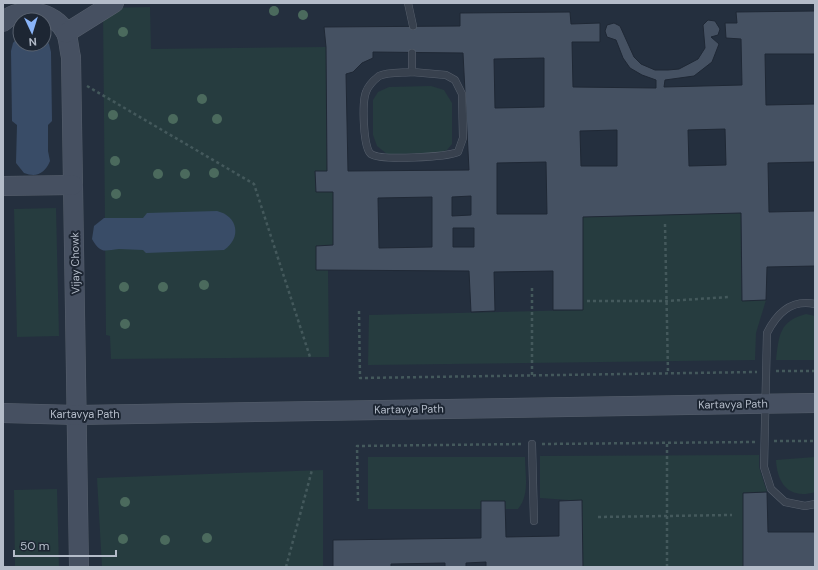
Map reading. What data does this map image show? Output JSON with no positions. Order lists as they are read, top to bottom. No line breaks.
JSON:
{"streets":{"main road":["Vijay Chowk","Kartavya Path"]},"crossings":[["Vijay Chowk","Kartavya Path"]],"scale_bar":"50 m","north":"bottom"}
